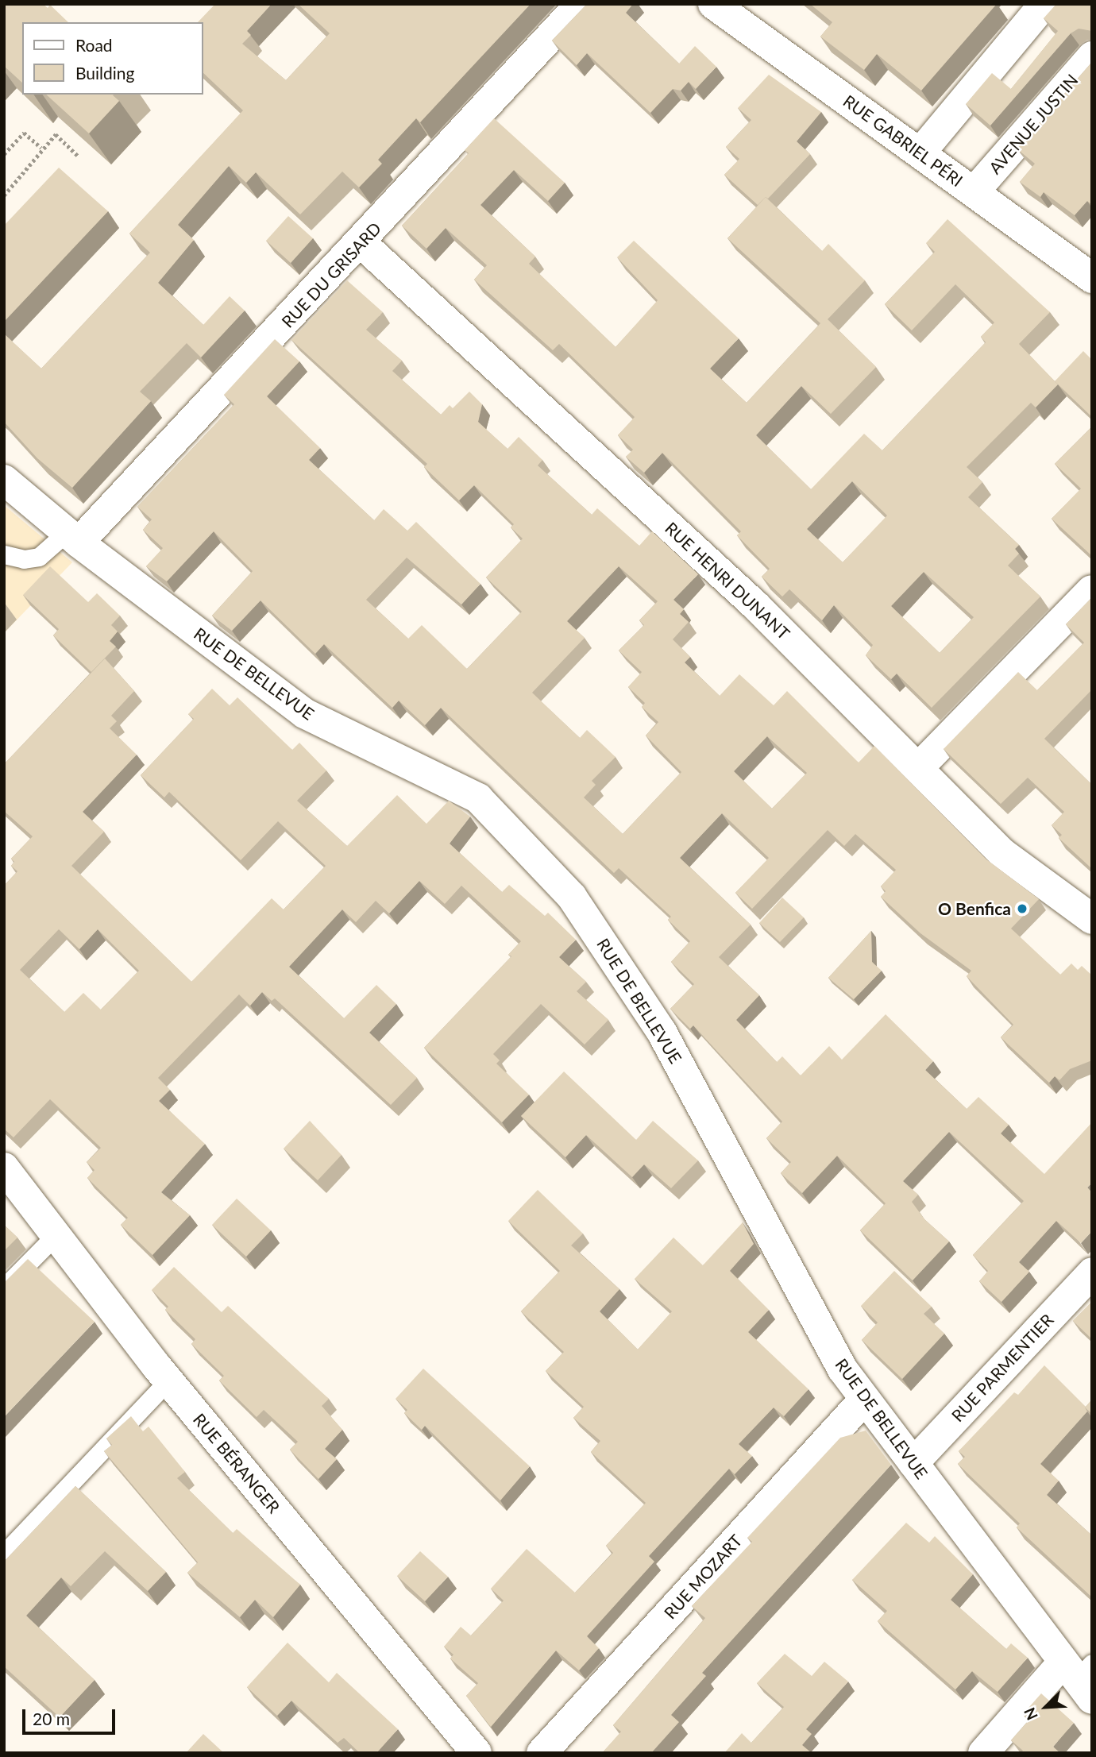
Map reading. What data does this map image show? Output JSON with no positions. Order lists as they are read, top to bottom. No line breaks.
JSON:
{"streets":{"street":["AVENUE JUSTIN","RUE GABRIEL PÉRI","RUE DU GRISARD","RUE HENRI DUNANT","RUE DE BELLEVUE","RUE PARMENTIER","RUE BÉRANGER","RUE MOZART"]},"crossings":[["AVENUE JUSTIN","RUE GABRIEL PÉRI"],["RUE DU GRISARD","RUE HENRI DUNANT"],["RUE DU GRISARD","RUE DE BELLEVUE"],["RUE DE BELLEVUE","RUE PARMENTIER"],["RUE DE BELLEVUE","RUE MOZART"]],"places":["O Benfica"],"legend":["Road","Building"],"scale_bar":"20 m","north":"bottom left"}
